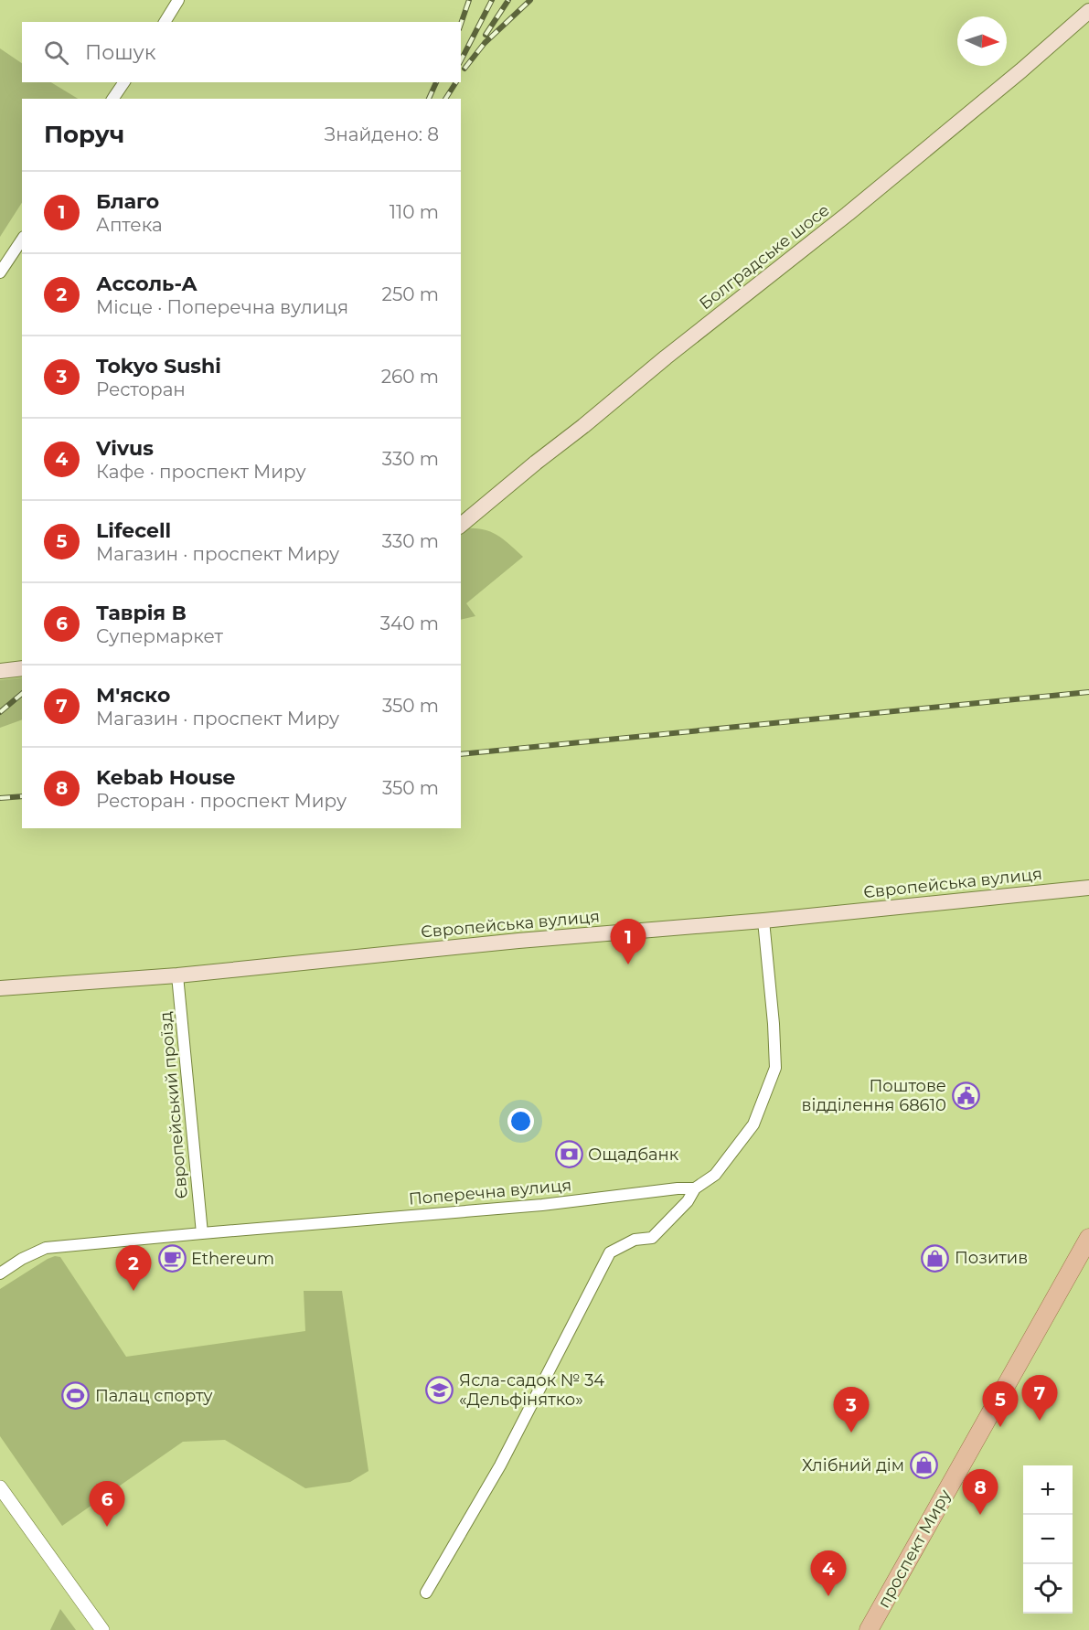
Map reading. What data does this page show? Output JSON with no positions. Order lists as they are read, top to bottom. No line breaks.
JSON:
{"streets":{"main road":["Болградське шосе","Європейська вулиця","проспект Миру"],"street":["Європейський проїзд","Поперечна вулиця"]},"crossings":[["Європейська вулиця","Європейський проїзд"],["Європейський проїзд","Поперечна вулиця"]],"places":{"public building":["Поштове відділення 68610"],"bank":["Ощадбанк"],"shop":["Позитив","Хлібний дім"],"cafe":["Ethereum"],"school or university":["Ясла-садок № 34 «Дельфінятко»"],"sports":["Палац спорту"]},"north":"right","page":{"search":"Пошук","heading":["Поруч","Знайдено: 8"],"list":[{"mark":"1","name":"Благо","note":"Аптека","value":"110 m"},{"mark":"2","name":"Ассоль-А","note":"Місце · Поперечна вулиця","value":"250 m"},{"mark":"3","name":"Tokyo Sushi","note":"Ресторан","value":"260 m"},{"mark":"4","name":"Vivus","note":"Кафе · проспект Миру","value":"330 m"},{"mark":"5","name":"Lifecell","note":"Магазин · проспект Миру","value":"330 m"},{"mark":"6","name":"Таврія В","note":"Супермаркет","value":"340 m"},{"mark":"7","name":"М'яско","note":"Магазин · проспект Миру","value":"350 m"},{"mark":"8","name":"Kebab House","note":"Ресторан · проспект Миру","value":"350 m"}],"pins":["1","2","7","5","3","8","6","4"],"map_buttons":["+","−"]}}
